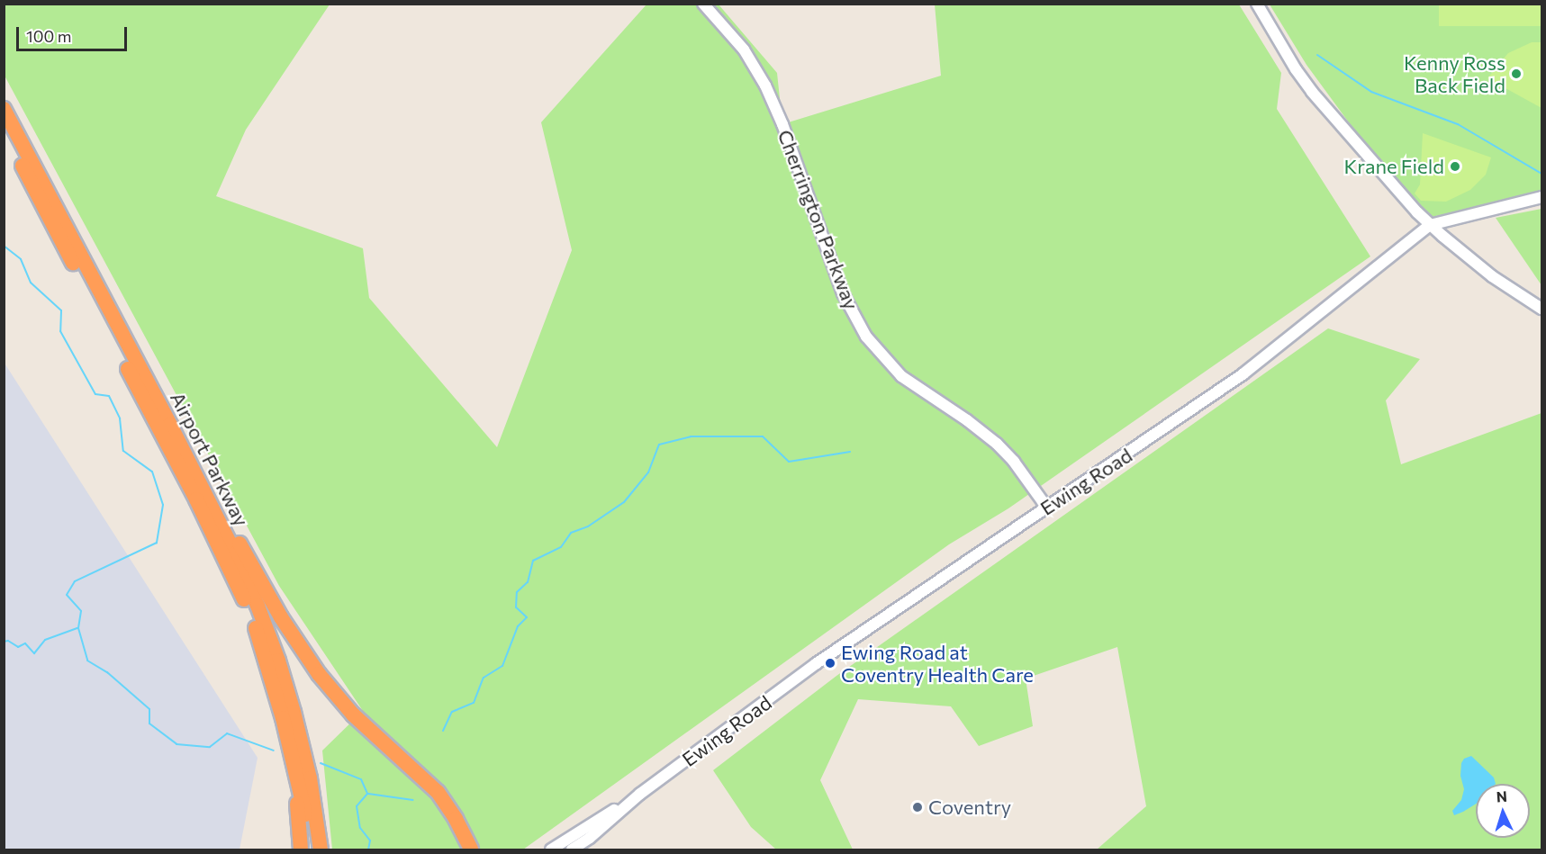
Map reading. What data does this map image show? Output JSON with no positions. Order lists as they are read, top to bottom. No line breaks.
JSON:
{"streets":{"highway":["Airport Parkway"],"street":["Cherrington Parkway","Ewing Road"]},"crossings":[["Cherrington Parkway","Ewing Road"]],"places":["Kenny Ross Back Field","Krane Field","Ewing Road at Coventry Health Care","Coventry"],"scale_bar":"100 m","north":"top"}
